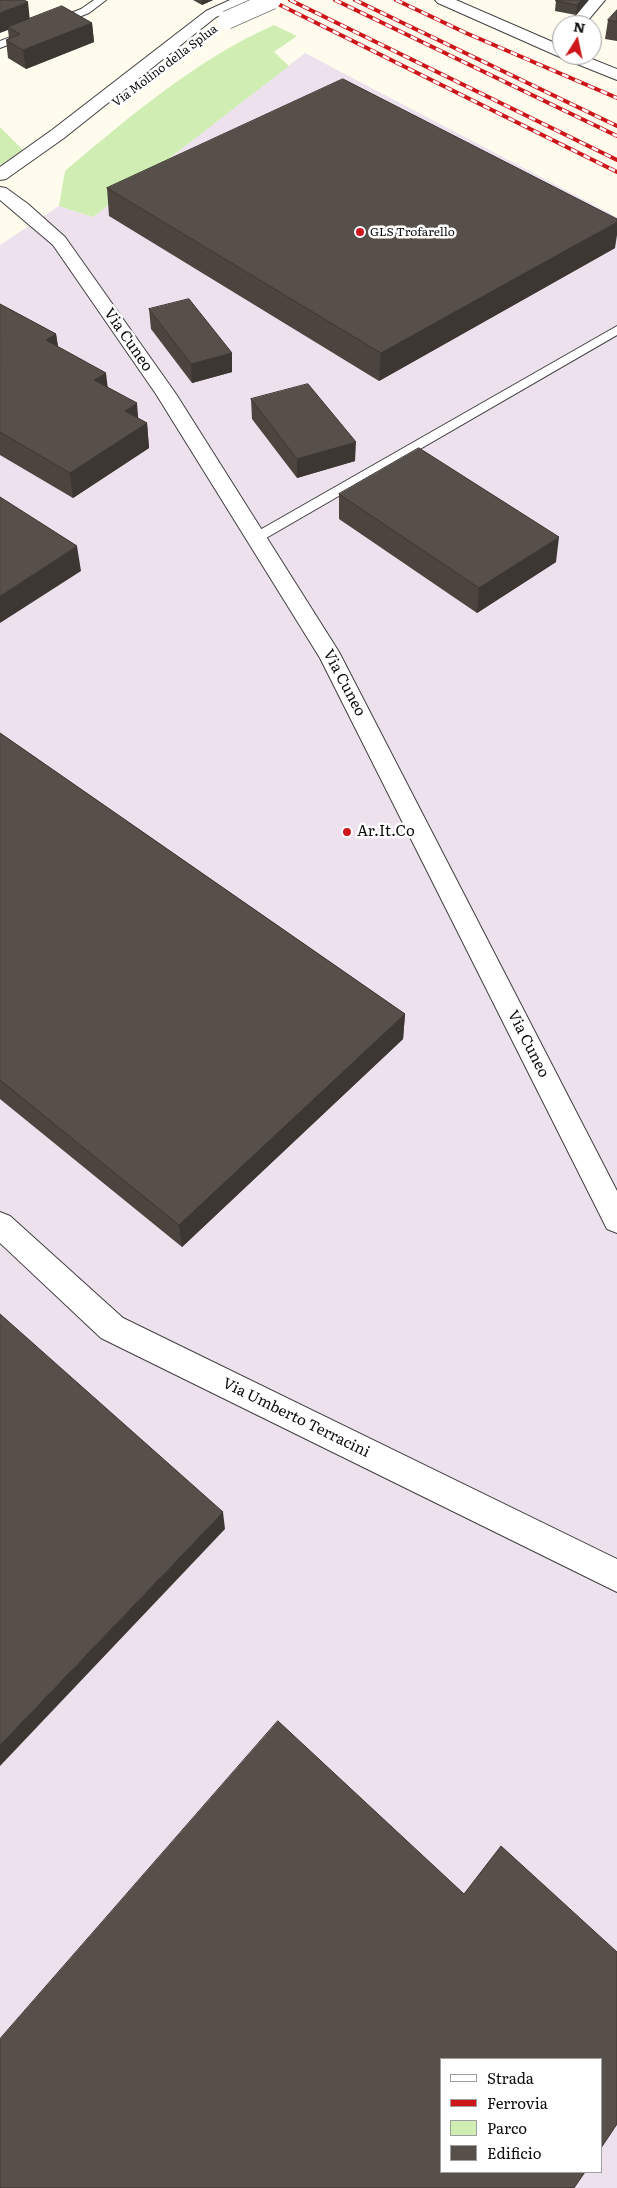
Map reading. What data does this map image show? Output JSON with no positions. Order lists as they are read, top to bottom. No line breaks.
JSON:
{"streets":{"street":["Via Molino della Splua","Via Cuneo","Via Umberto Terracini"]},"places":["GLS Trofarello","Ar.It.Co"],"legend":["Strada","Ferrovia","Parco","Edificio"],"north":"top"}
